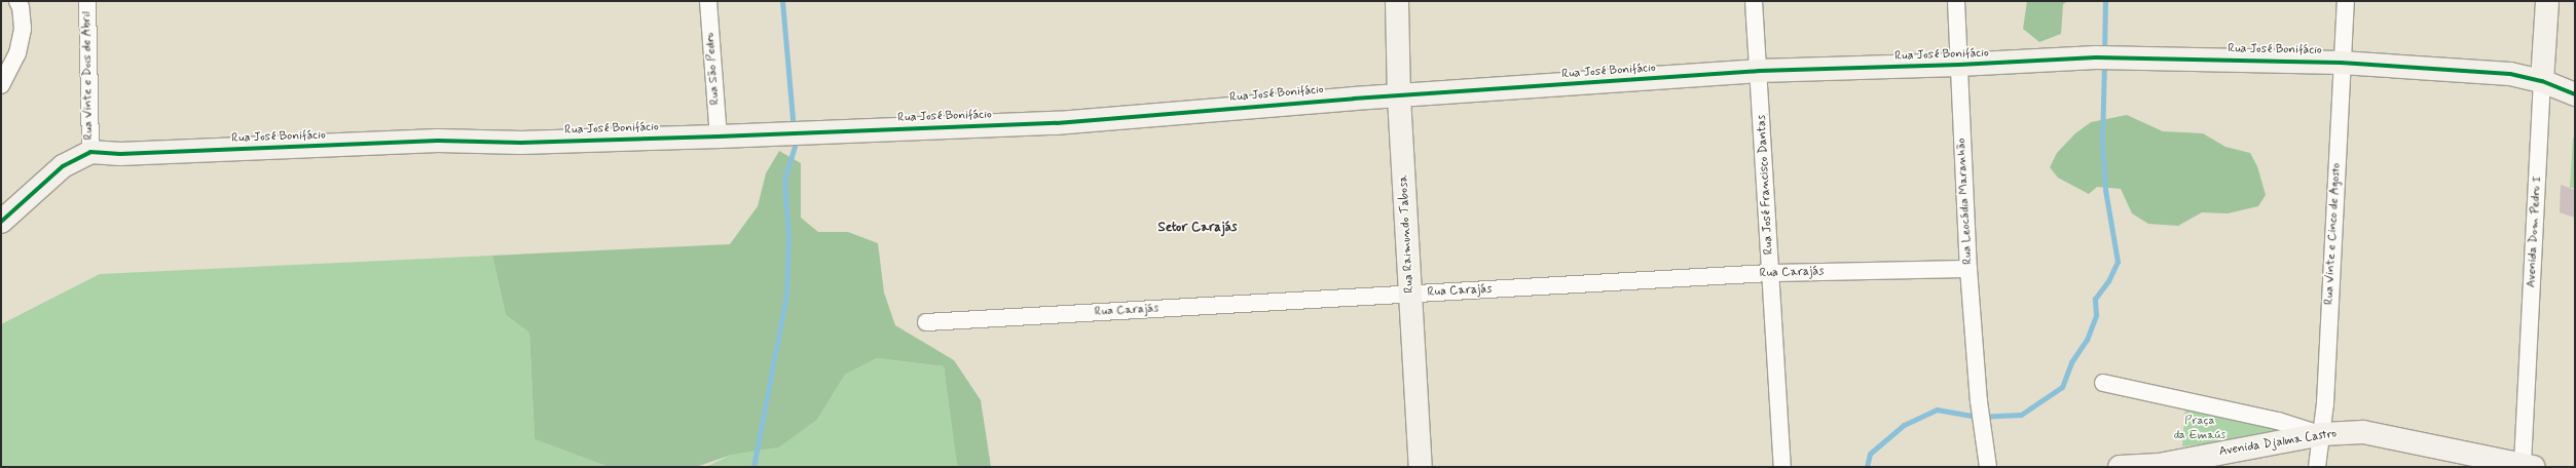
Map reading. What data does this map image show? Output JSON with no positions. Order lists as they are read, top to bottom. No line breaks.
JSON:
{"streets":{"street":["Rua José Bonifácio","Rua São Pedro","Rua Vinte e Dois de Abril","Rua José Francisco Dantas","Rua Leocádia Maranhão","Avenida Dom Pedro I","Rua Raimundo Tabosa","Rua Vinte e Cinco de Agosto","Rua Carajás","Avenida Djalma Castro"]},"crossings":[["Rua José Bonifácio","Rua São Pedro"],["Rua José Bonifácio","Rua Vinte e Dois de Abril"],["Rua José Bonifácio","Rua José Francisco Dantas"],["Rua José Bonifácio","Rua Leocádia Maranhão"],["Rua José Bonifácio","Avenida Dom Pedro I"],["Rua José Bonifácio","Rua Raimundo Tabosa"],["Rua José Bonifácio","Rua Vinte e Cinco de Agosto"],["Rua José Francisco Dantas","Rua Carajás"],["Rua Leocádia Maranhão","Rua Carajás"],["Avenida Dom Pedro I","Avenida Djalma Castro"],["Rua Raimundo Tabosa","Rua Carajás"],["Rua Vinte e Cinco de Agosto","Avenida Djalma Castro"]],"districts":["Setor Carajás"],"parks":["Praça da Emaús"]}
